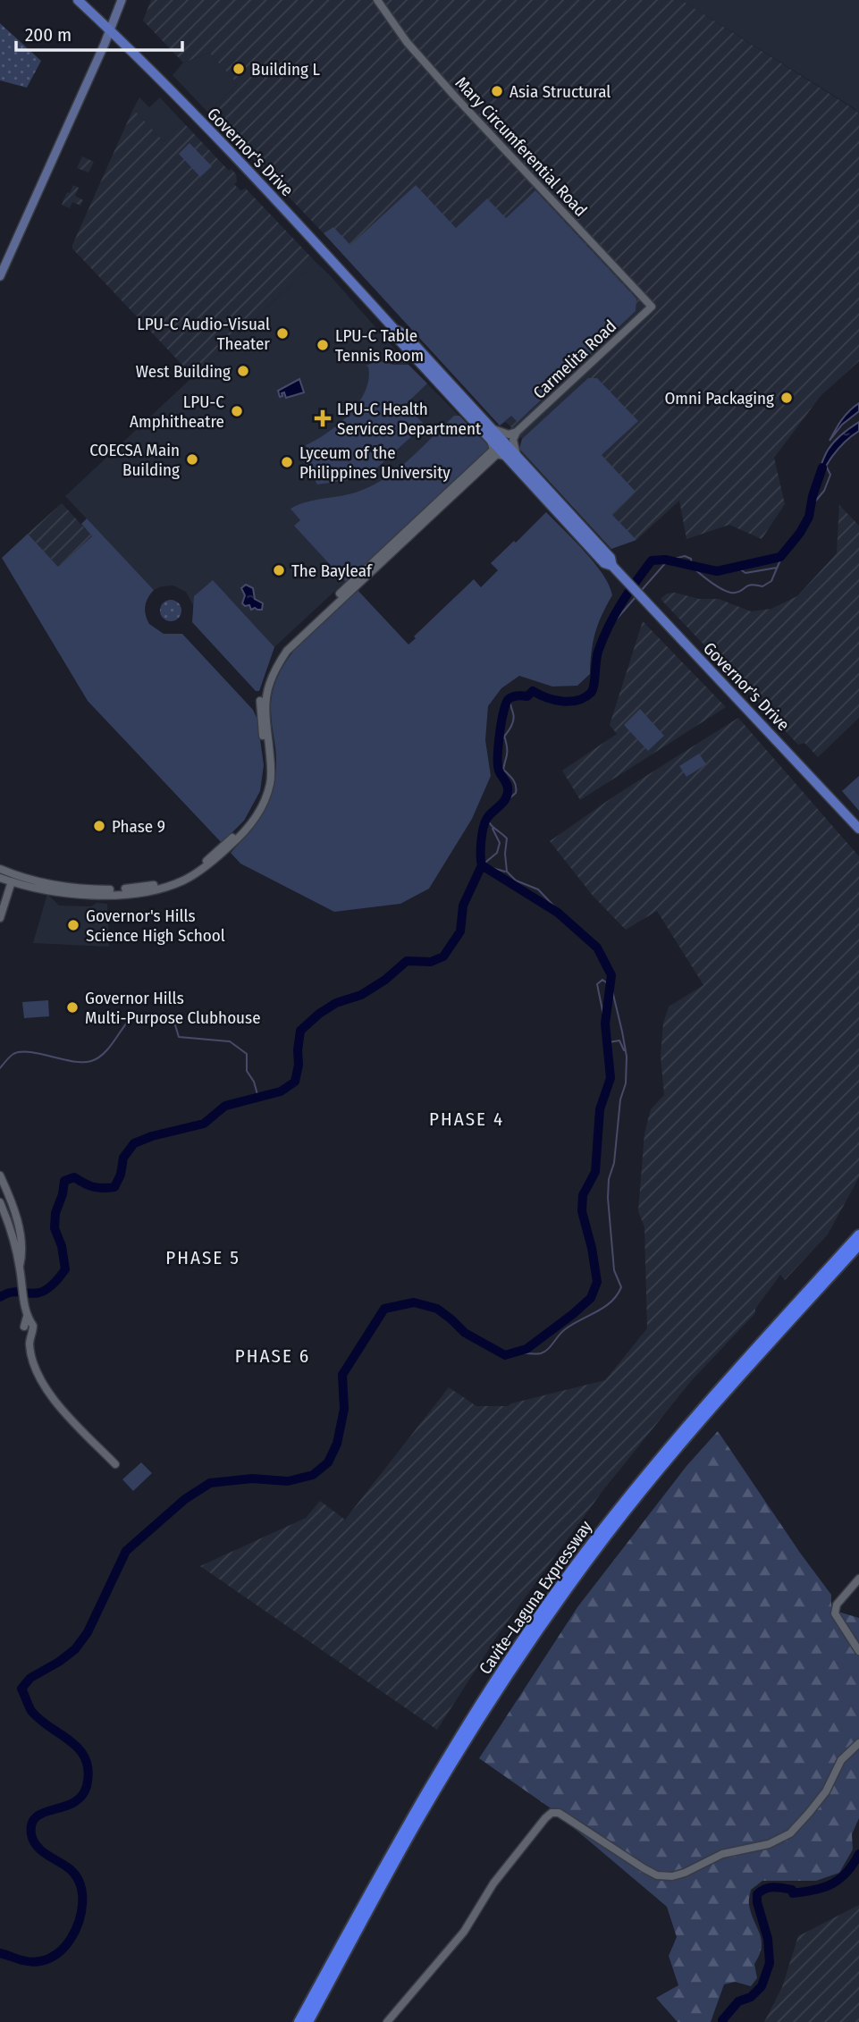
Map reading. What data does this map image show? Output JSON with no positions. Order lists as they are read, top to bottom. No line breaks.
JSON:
{"streets":{"highway":["Cavite–Laguna Expressway"],"main road":["Governor's Drive"],"street":["Mary Circumferential Road","Carmelita Road"]},"crossings":[["Mary Circumferential Road","Carmelita Road"]],"districts":["PHASE 4","PHASE 5","PHASE 6"],"places":{"other":["Building L","Asia Structural","LPU-C Audio-Visual Theater","LPU-C Table Tennis Room","West Building","Omni Packaging","LPU-C Amphitheatre","COECSA Main Building","Lyceum of the Philippines University","The Bayleaf","Phase 9","Governor's Hills Science High School","Governor Hills Multi-Purpose Clubhouse"],"health":["LPU-C Health Services Department"]},"scale_bar":"200 m"}
